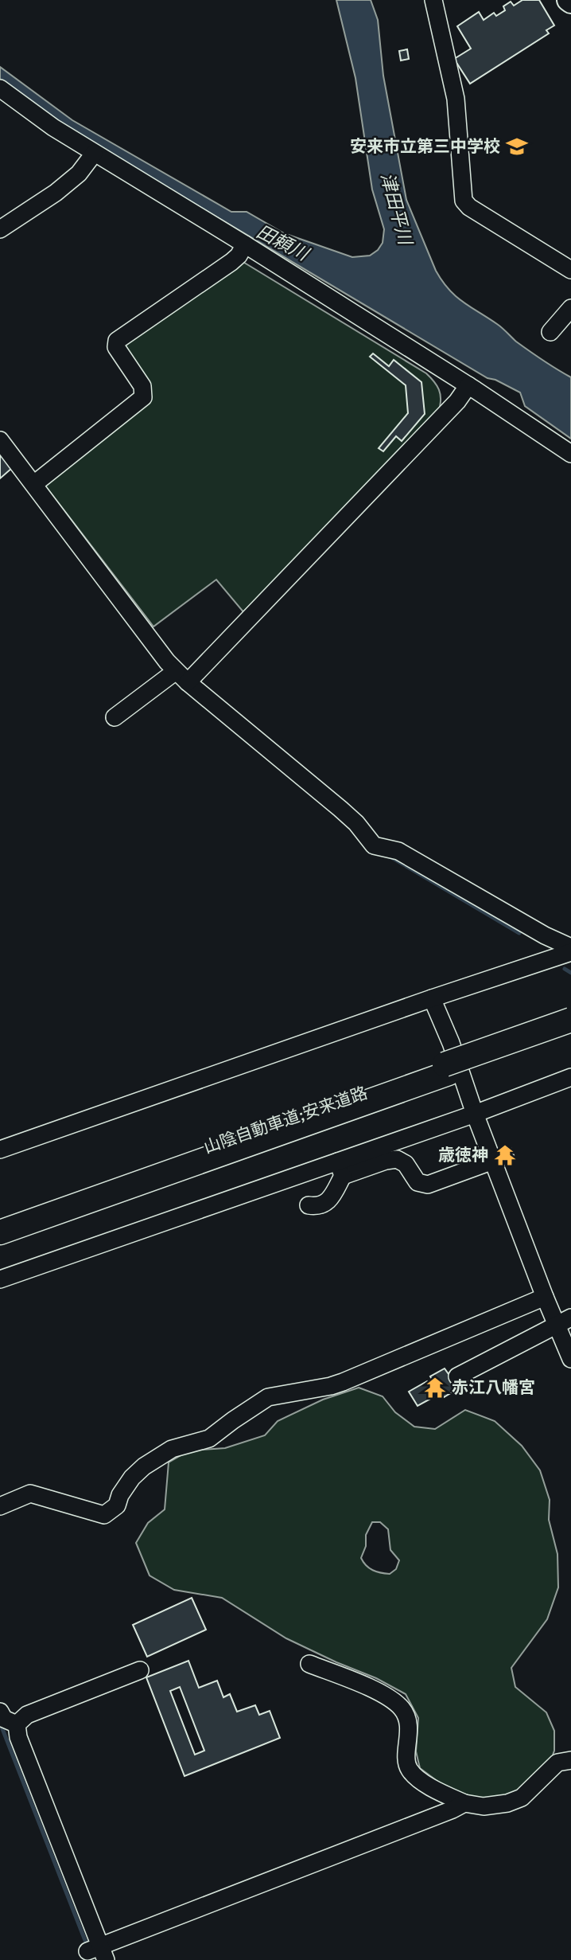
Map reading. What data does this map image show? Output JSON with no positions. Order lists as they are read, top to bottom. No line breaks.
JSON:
{"streets":{"highway":["山陰自動車道;安来道路"]},"water":["津田平川","田頼川"],"places":{"school or university":["安来市立第三中学校"],"temple":["歳徳神","赤江八幡宮"]}}
